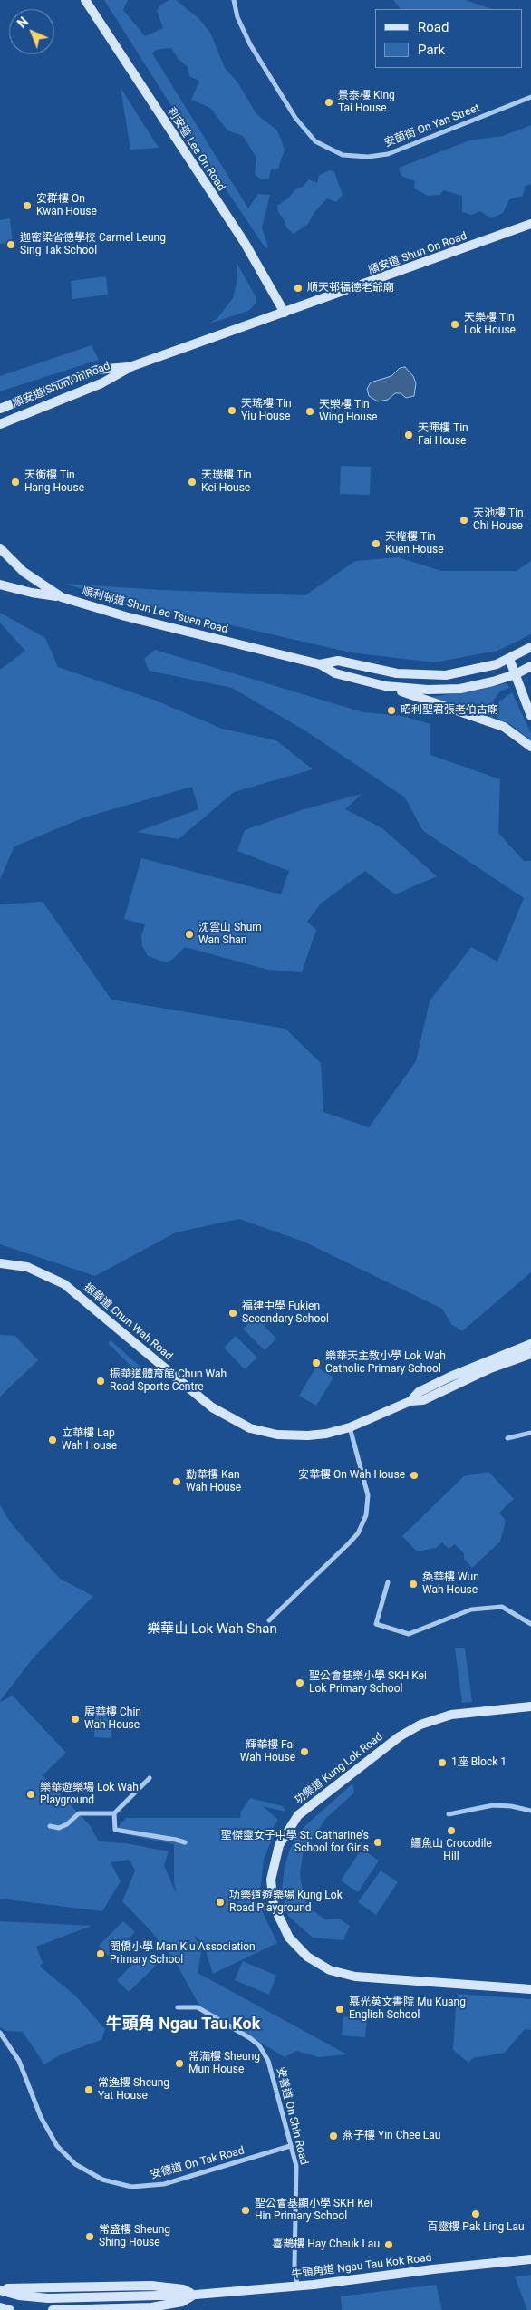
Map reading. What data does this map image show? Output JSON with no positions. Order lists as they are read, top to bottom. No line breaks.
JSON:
{"streets":{"main road":["利安道 Lee On Road","順安道 Shun On Road","順利邨道 Shun Lee Tsuen Road","振華道 Chun Wah Road","功樂道 Kung Lok Road","牛頭角道 Ngau Tau Kok Road"],"street":["安茵街 On Yan Street","安善道 On Shin Road","安德道 On Tak Road"]},"crossings":[["利安道 Lee On Road","順安道 Shun On Road"],["安善道 On Shin Road","安德道 On Tak Road"],["安善道 On Shin Road","牛頭角道 Ngau Tau Kok Road"]],"districts":["樂華山 Lok Wah Shan","牛頭角 Ngau Tau Kok"],"places":["景泰樓 King Tai House","安群樓 On Kwan House","迦密梁省德學校 Carmel Leung Sing Tak School","順天邨福德老爺廟","天樂樓 Tin Lok House","天瑤樓 Tin Yiu House","天榮樓 Tin Wing House","天暉樓 Tin Fai House","天衡樓 Tin Hang House","天璣樓 Tin Kei House","天池樓 Tin Chi House","天權樓 Tin Kuen House","昭利聖君張老伯古廟","沈雲山 Shum Wan Shan","福建中學 Fukien Secondary School","樂華天主教小學 Lok Wah Catholic Primary School","振華道體育館 Chun Wah Road Sports Centre","立華樓 Lap Wah House","安華樓 On Wah House","勤華樓 Kan Wah House","奐華樓 Wun Wah House","聖公會基樂小學 SKH Kei Lok Primary School","展華樓 Chin Wah House","輝華樓 Fai Wah House","1座 Block 1","樂華遊樂場 Lok Wah Playground","鱷魚山 Crocodile Hill","聖傑靈女子中學 St. Catharine's School for Girls","功樂道遊樂場 Kung Lok Road Playground","閩僑小學 Man Kiu Association Primary School","慕光英文書院 Mu Kuang English School","常滿樓 Sheung Mun House","常逸樓 Sheung Yat House","燕子樓 Yin Chee Lau","聖公會基顯小學 SKH Kei Hin Primary School","百靈樓 Pak Ling Lau","常盛樓 Sheung Shing House","喜鵲樓 Hay Cheuk Lau"],"legend":["Road","Park"],"north":"top left"}
